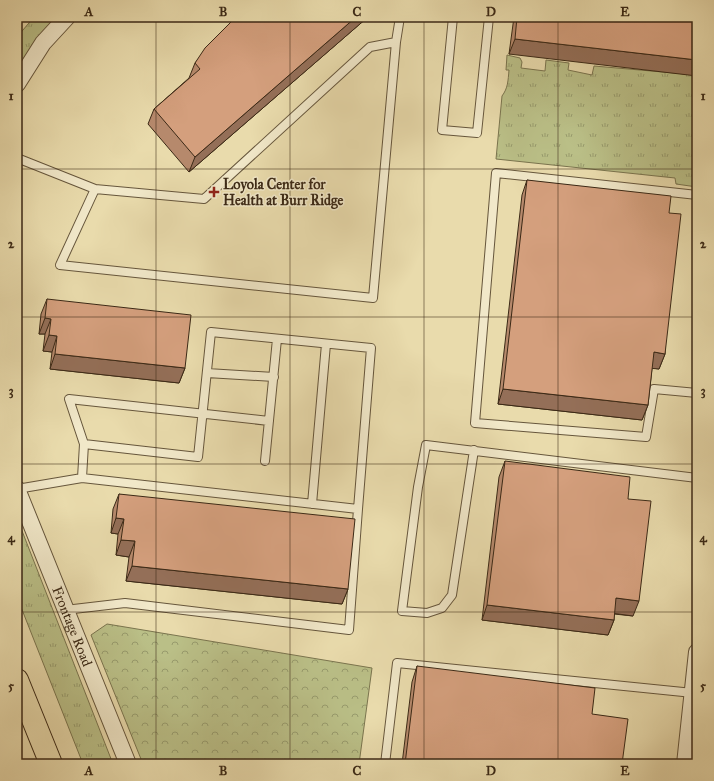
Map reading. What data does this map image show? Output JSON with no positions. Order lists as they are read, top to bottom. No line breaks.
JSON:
{"streets":{"street":["Frontage Road"]},"places":{"health":["Loyola Center for Health at Burr Ridge"]},"grid":{"columns":["A","B","C","D","E"],"rows":["1","2","3","4","5"]}}
